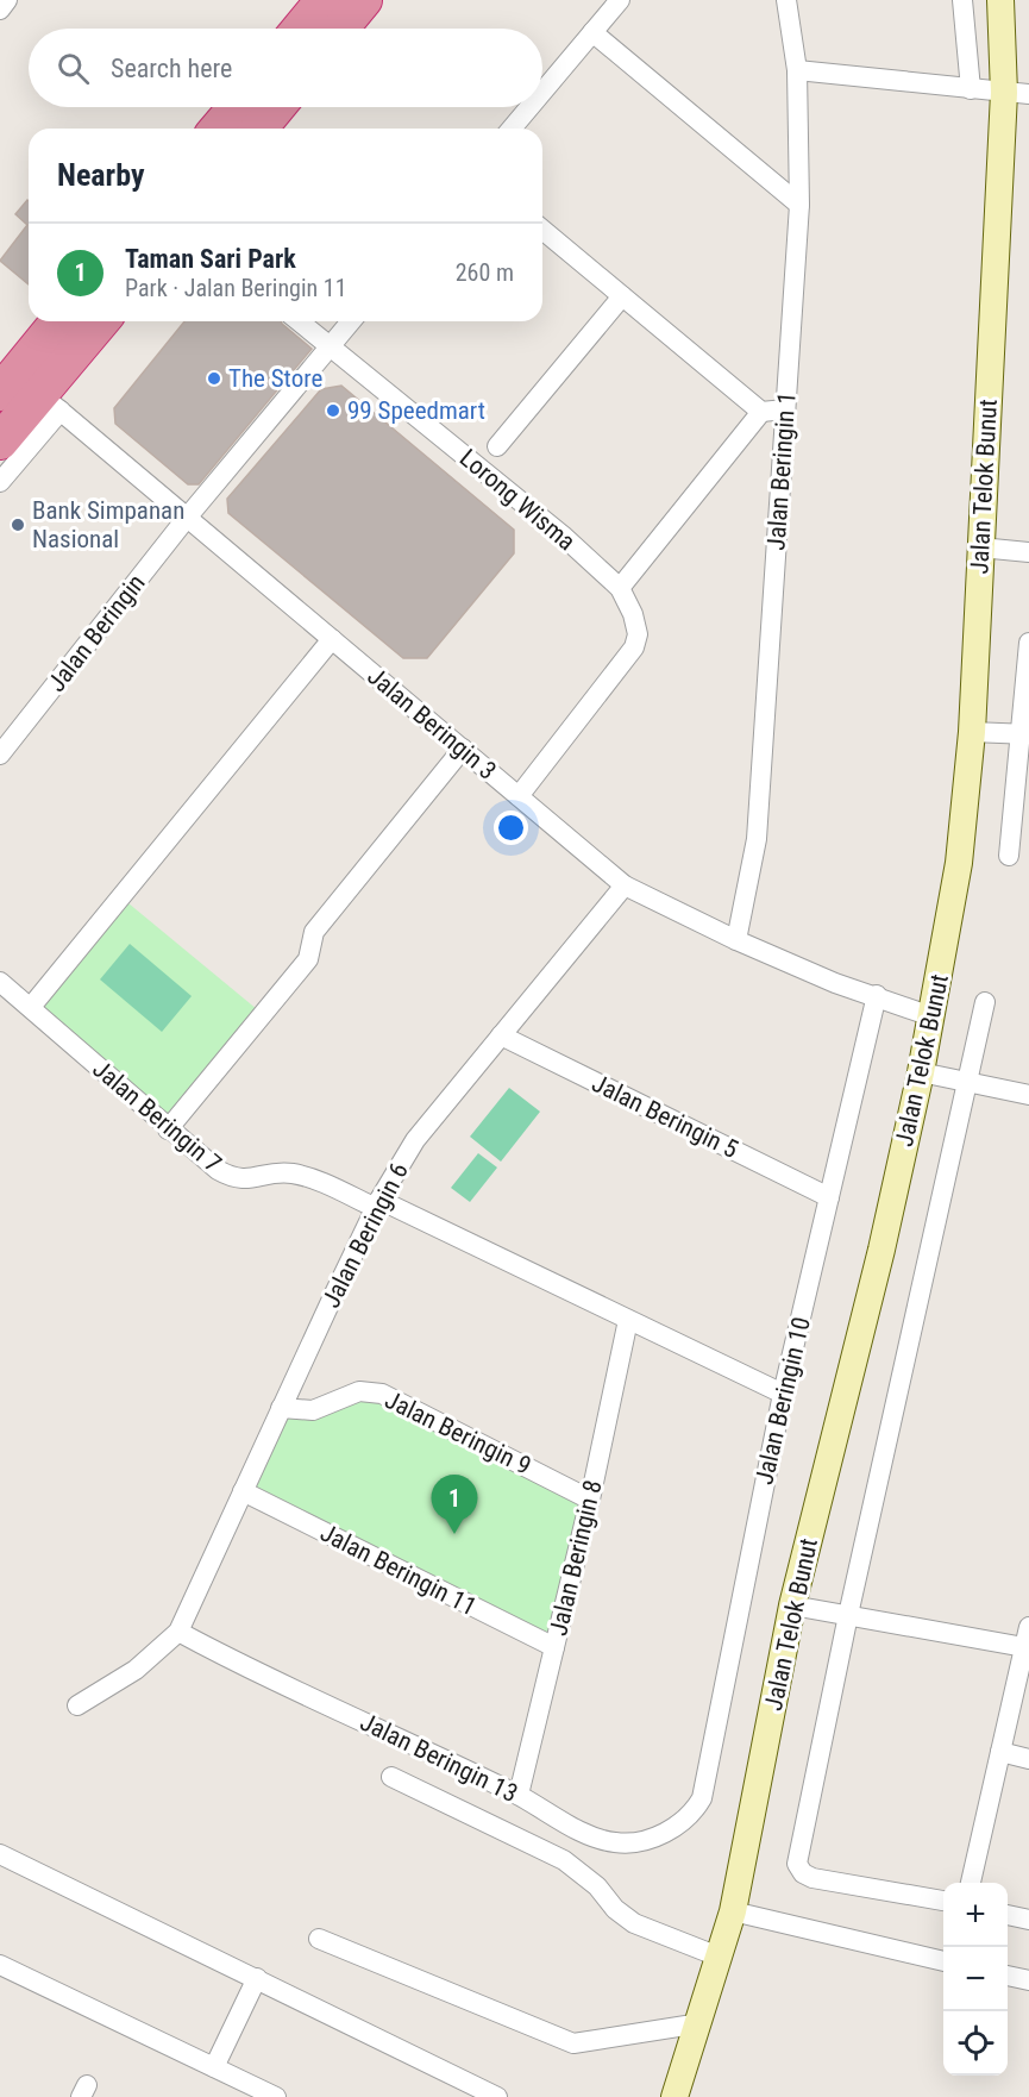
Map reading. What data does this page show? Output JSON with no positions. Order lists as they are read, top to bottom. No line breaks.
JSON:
{"streets":{"street":["Jalan Beringin 1","Jalan Telok Bunut","Lorong Wisma","Jalan Beringin","Jalan Beringin 3","Jalan Beringin 7","Jalan Beringin 5","Jalan Beringin 6","Jalan Beringin 10","Jalan Beringin 9","Jalan Beringin 8","Jalan Beringin 11","Jalan Beringin 13"]},"crossings":[["Jalan Beringin 1","Jalan Beringin 3"],["Jalan Telok Bunut","Jalan Beringin 3"],["Lorong Wisma","Jalan Beringin"],["Lorong Wisma","Jalan Beringin 3"],["Jalan Beringin","Jalan Beringin 3"],["Jalan Beringin 3","Jalan Beringin 6"],["Jalan Beringin 3","Jalan Beringin 10"],["Jalan Beringin 7","Jalan Beringin 6"],["Jalan Beringin 7","Jalan Beringin 10"],["Jalan Beringin 7","Jalan Beringin 8"],["Jalan Beringin 5","Jalan Beringin 6"],["Jalan Beringin 5","Jalan Beringin 10"],["Jalan Beringin 6","Jalan Beringin 9"],["Jalan Beringin 6","Jalan Beringin 11"],["Jalan Beringin 6","Jalan Beringin 13"],["Jalan Beringin 10","Jalan Beringin 13"],["Jalan Beringin 9","Jalan Beringin 8"],["Jalan Beringin 8","Jalan Beringin 11"],["Jalan Beringin 8","Jalan Beringin 13"]],"places":["The Store","99 Speedmart","Bank Simpanan Nasional"],"page":{"search":"Search here","heading":"Nearby","list":[{"mark":"1","name":"Taman Sari Park","note":"Park · Jalan Beringin 11","value":"260 m"}],"pins":"1","map_buttons":["+","−"]}}
